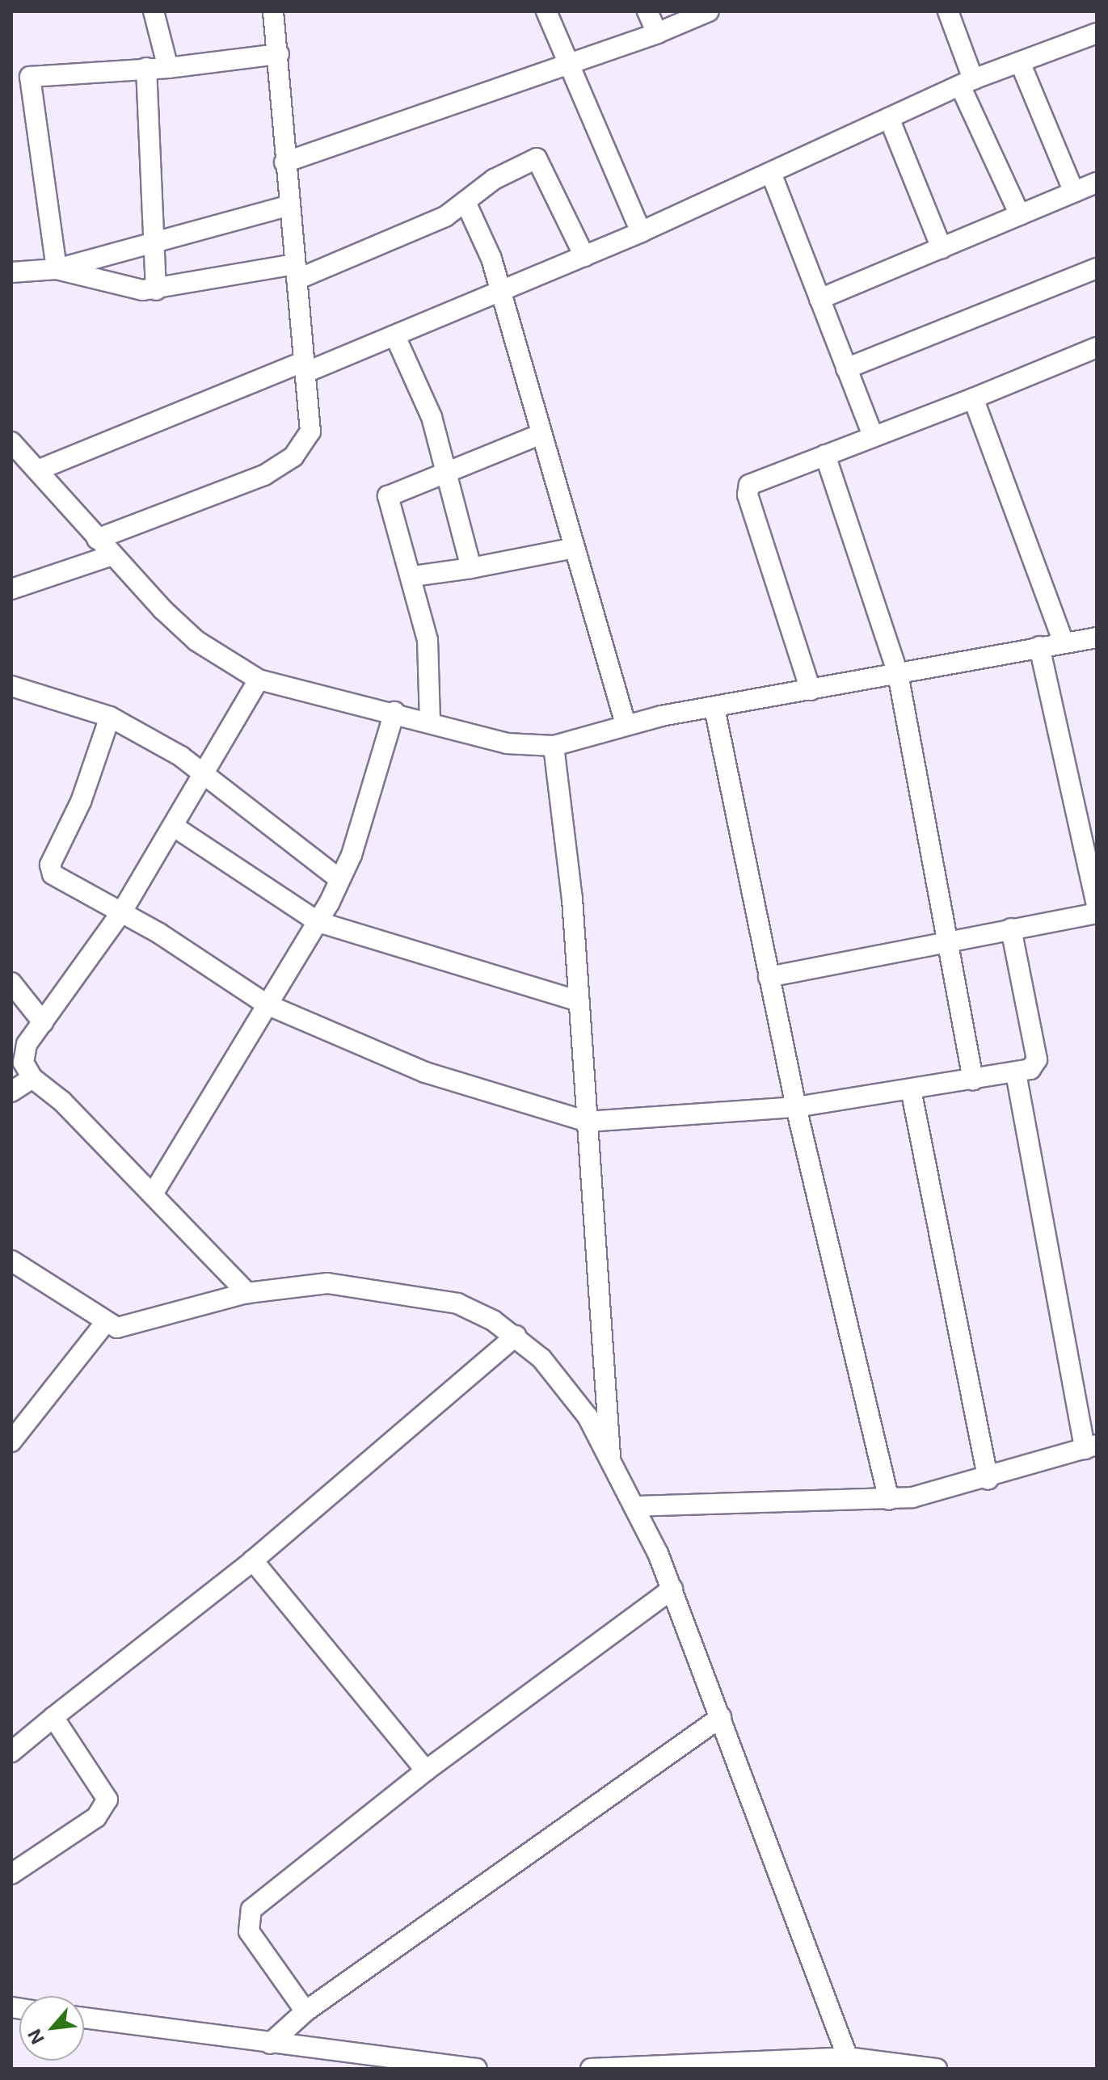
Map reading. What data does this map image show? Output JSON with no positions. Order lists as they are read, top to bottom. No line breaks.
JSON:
{"north":"bottom left"}
